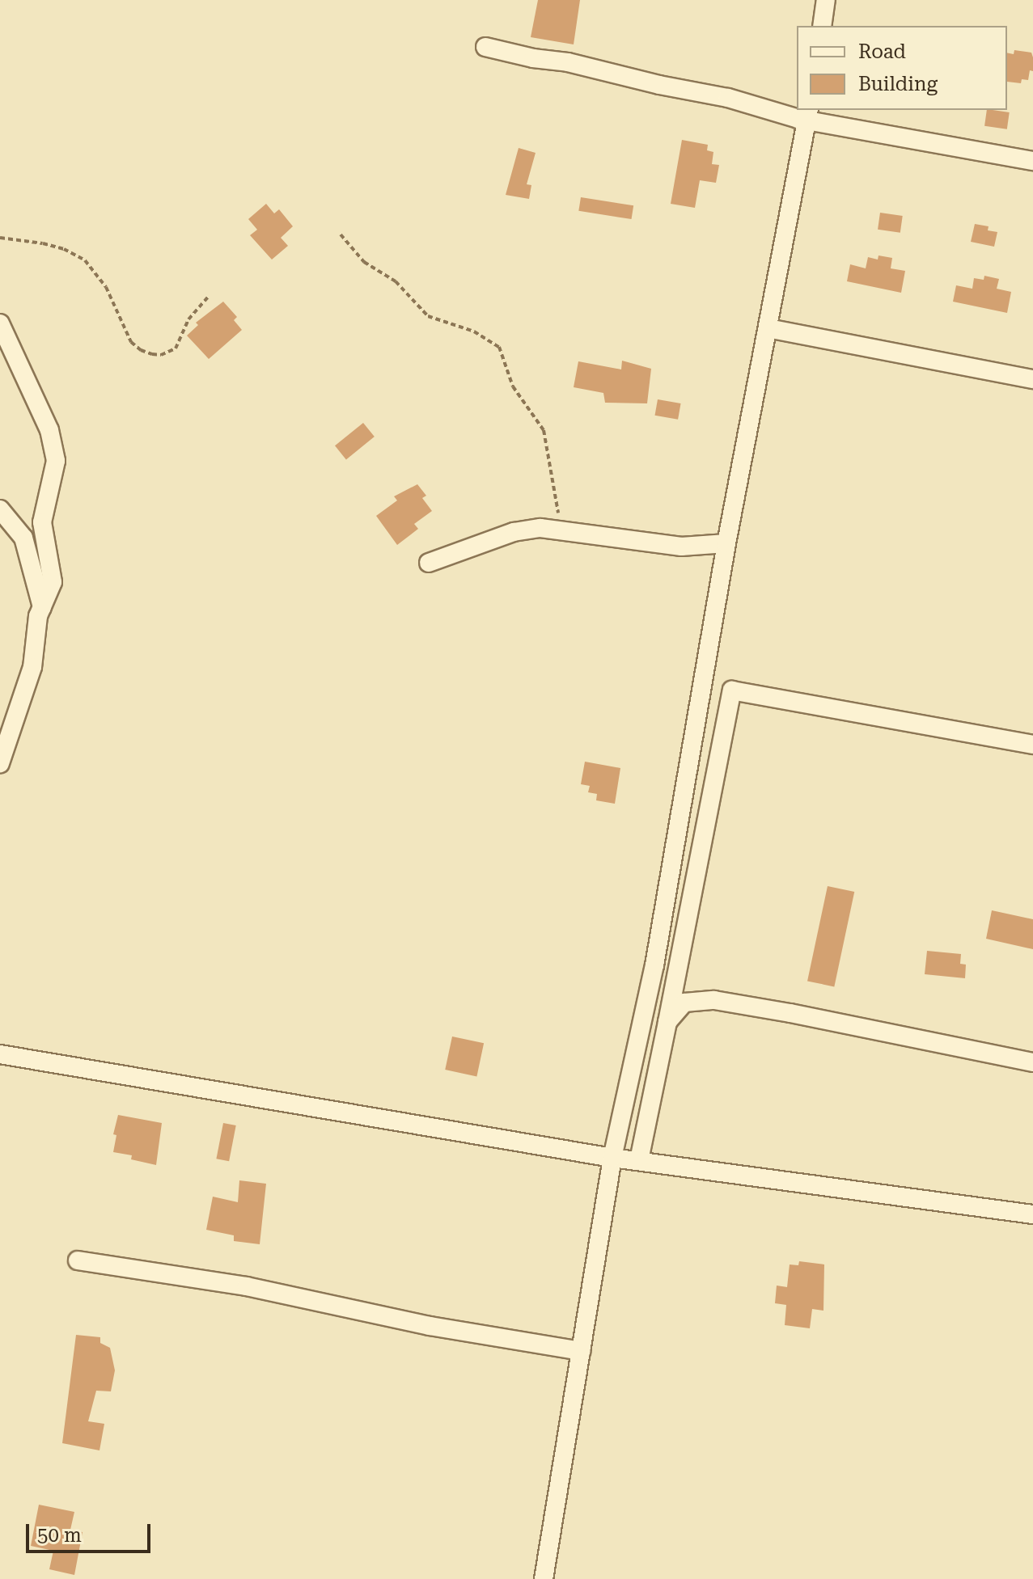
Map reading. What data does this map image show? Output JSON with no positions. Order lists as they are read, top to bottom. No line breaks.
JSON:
{"legend":["Road","Building"],"scale_bar":"50 m"}
